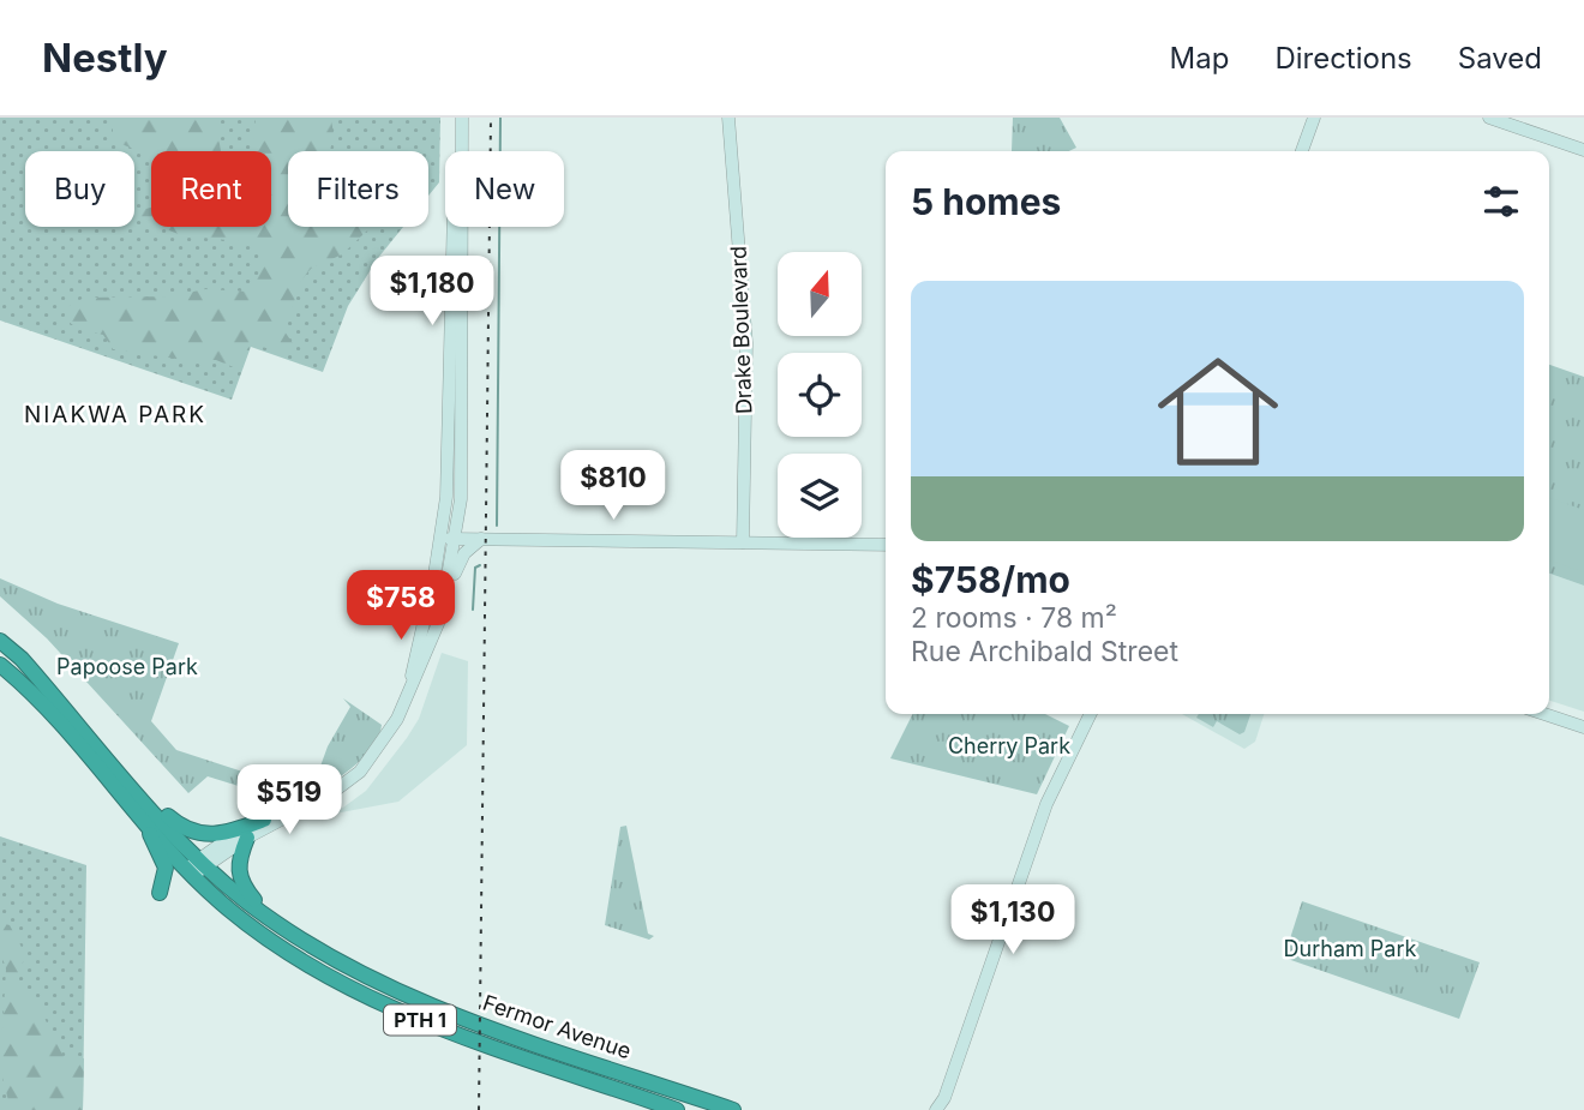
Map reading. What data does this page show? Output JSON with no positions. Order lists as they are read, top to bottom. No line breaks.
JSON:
{"streets":{"highway":["PTH 1","Fermor Avenue"],"main road":["Drake Boulevard"]},"districts":["NIAKWA PARK"],"parks":["Papoose Park","Cherry Park","Durham Park"],"north":"top","page":{"header":"Nestly","nav":["Map","Directions","Saved"],"chip":["Buy","Rent","Filters","New"],"heading":"5 homes","list":[{"name":"$758/mo","note":"2 rooms · 78 m² · Rue Archibald Street"}],"price":["$1,180","$810","$758","$519","$1,130"]}}
